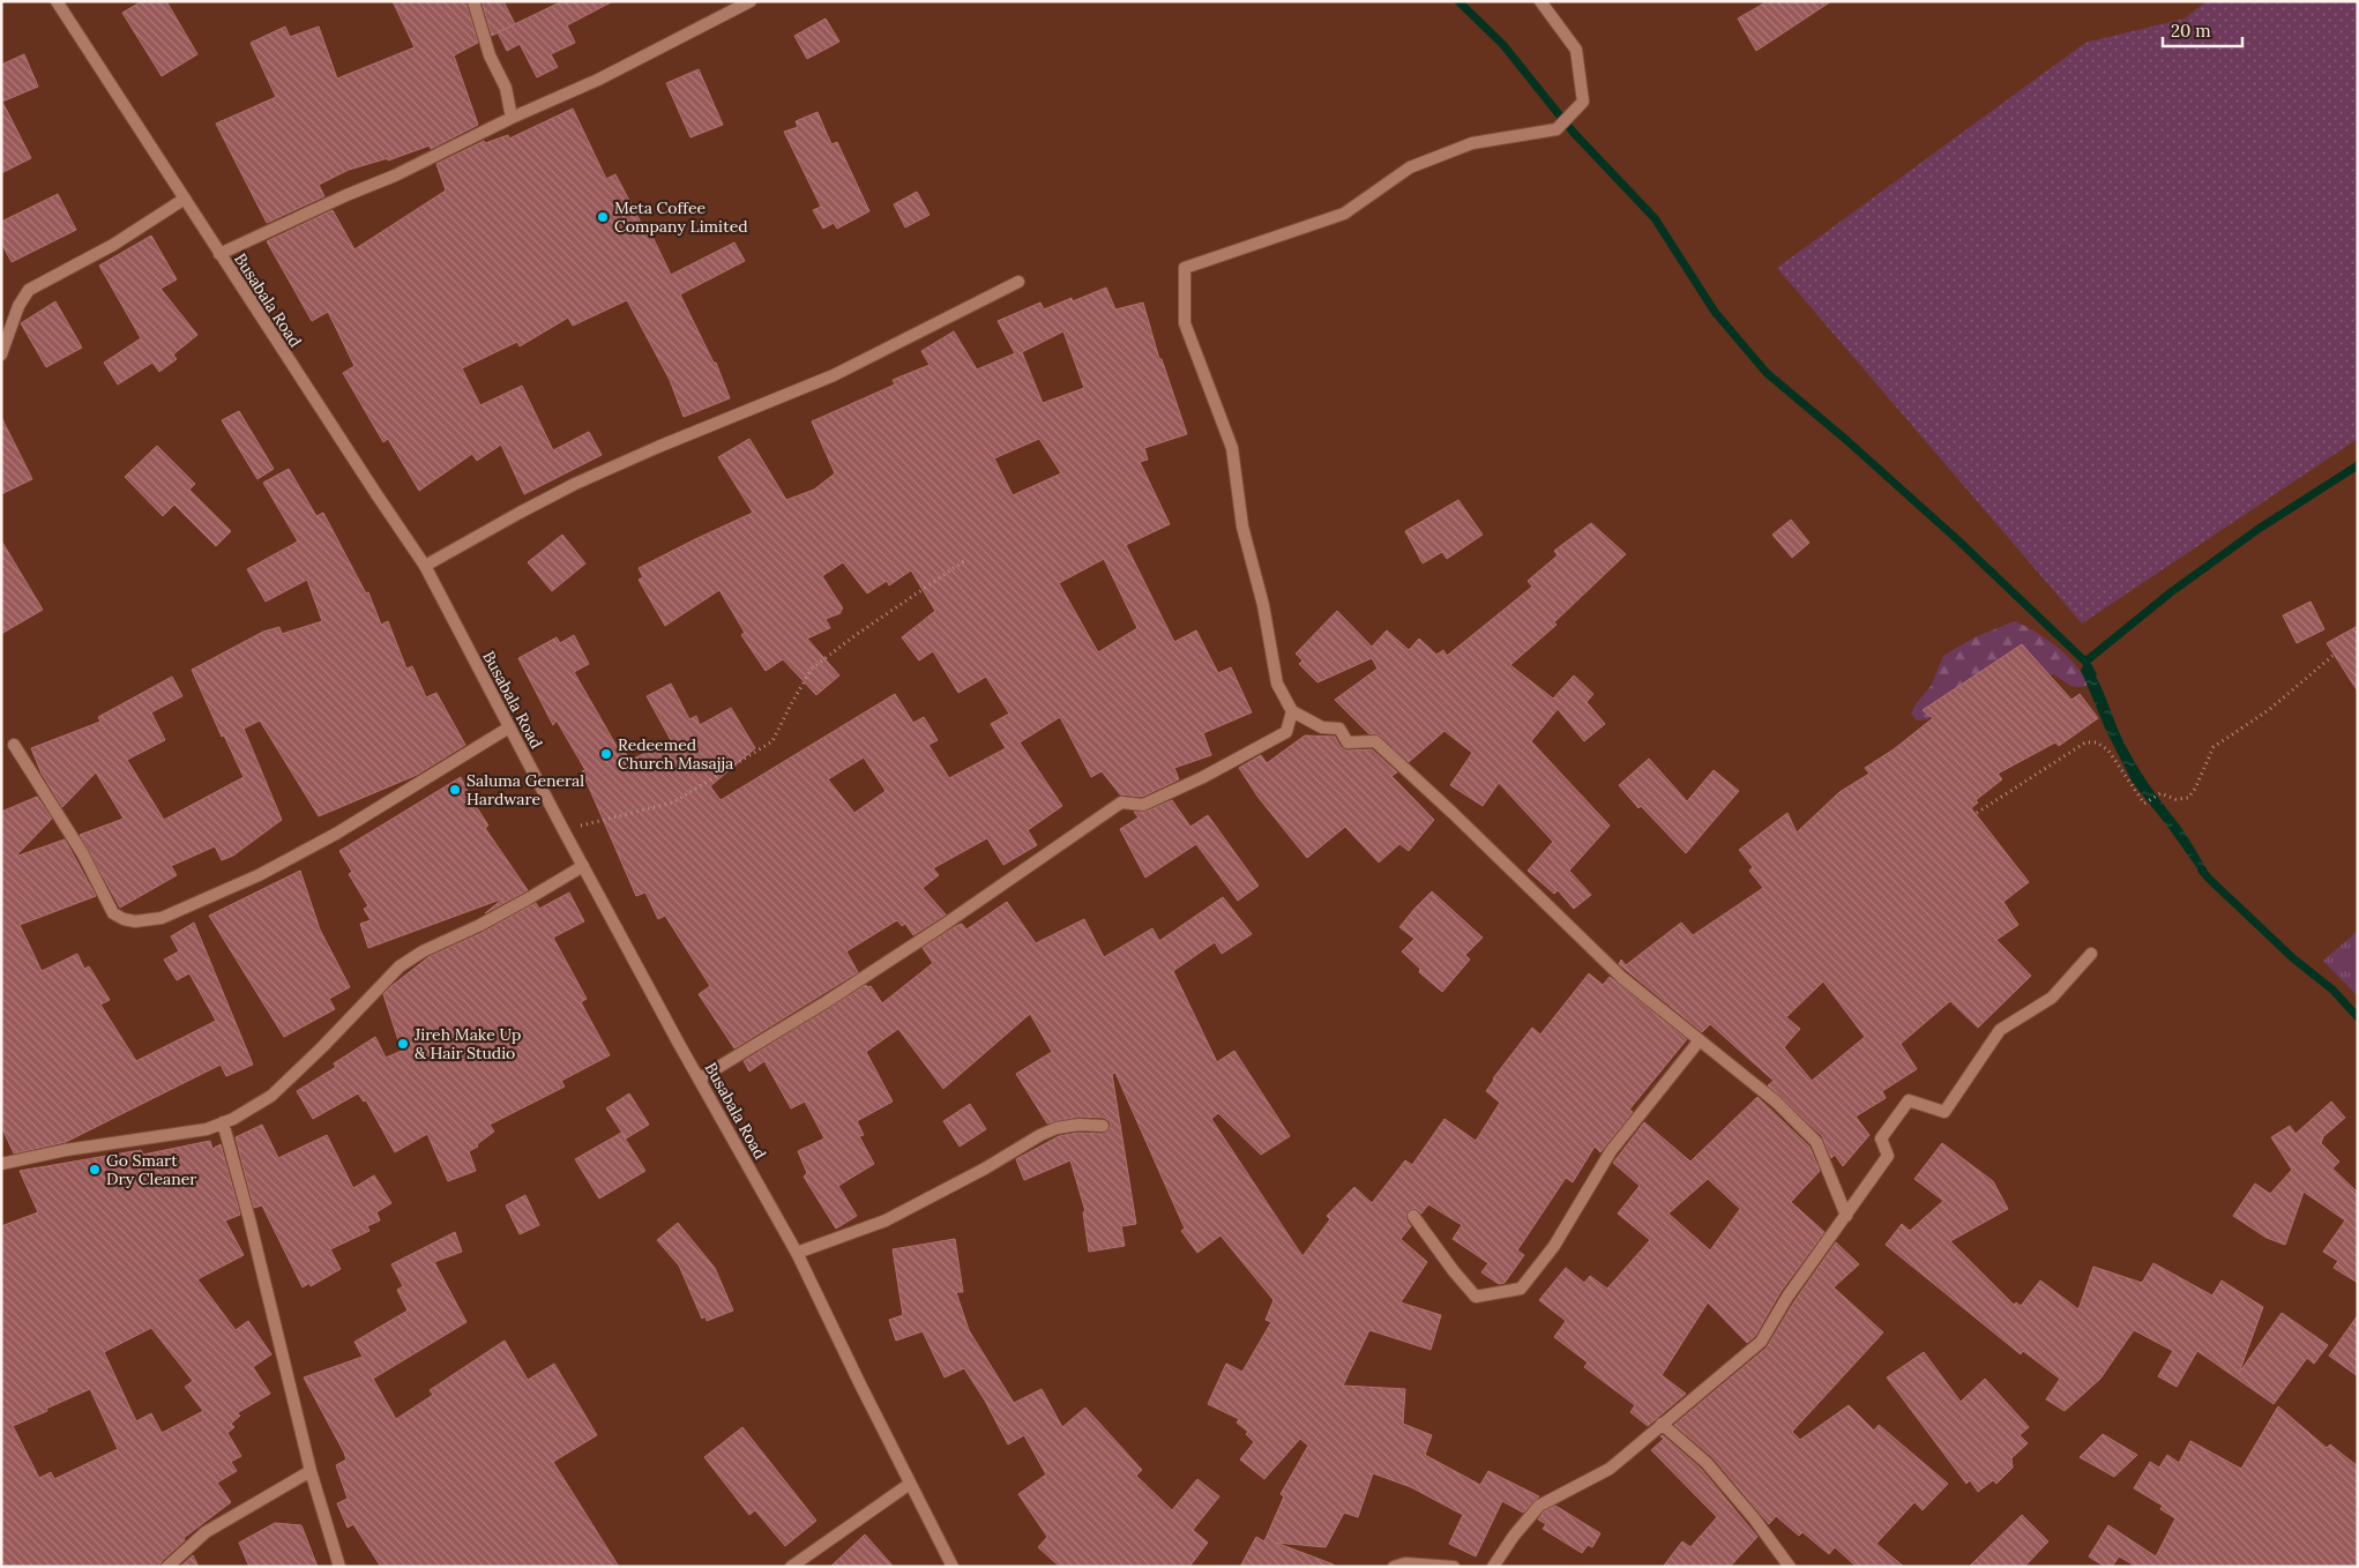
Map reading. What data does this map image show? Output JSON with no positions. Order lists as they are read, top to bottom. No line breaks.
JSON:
{"streets":{"street":["Busabala Road"]},"places":["Meta Coffee Company Limited","Redeemed Church Masajja","Saluma General Hardware","Jireh Make Up & Hair Studio","Go Smart Dry Cleaner"],"scale_bar":"20 m"}
